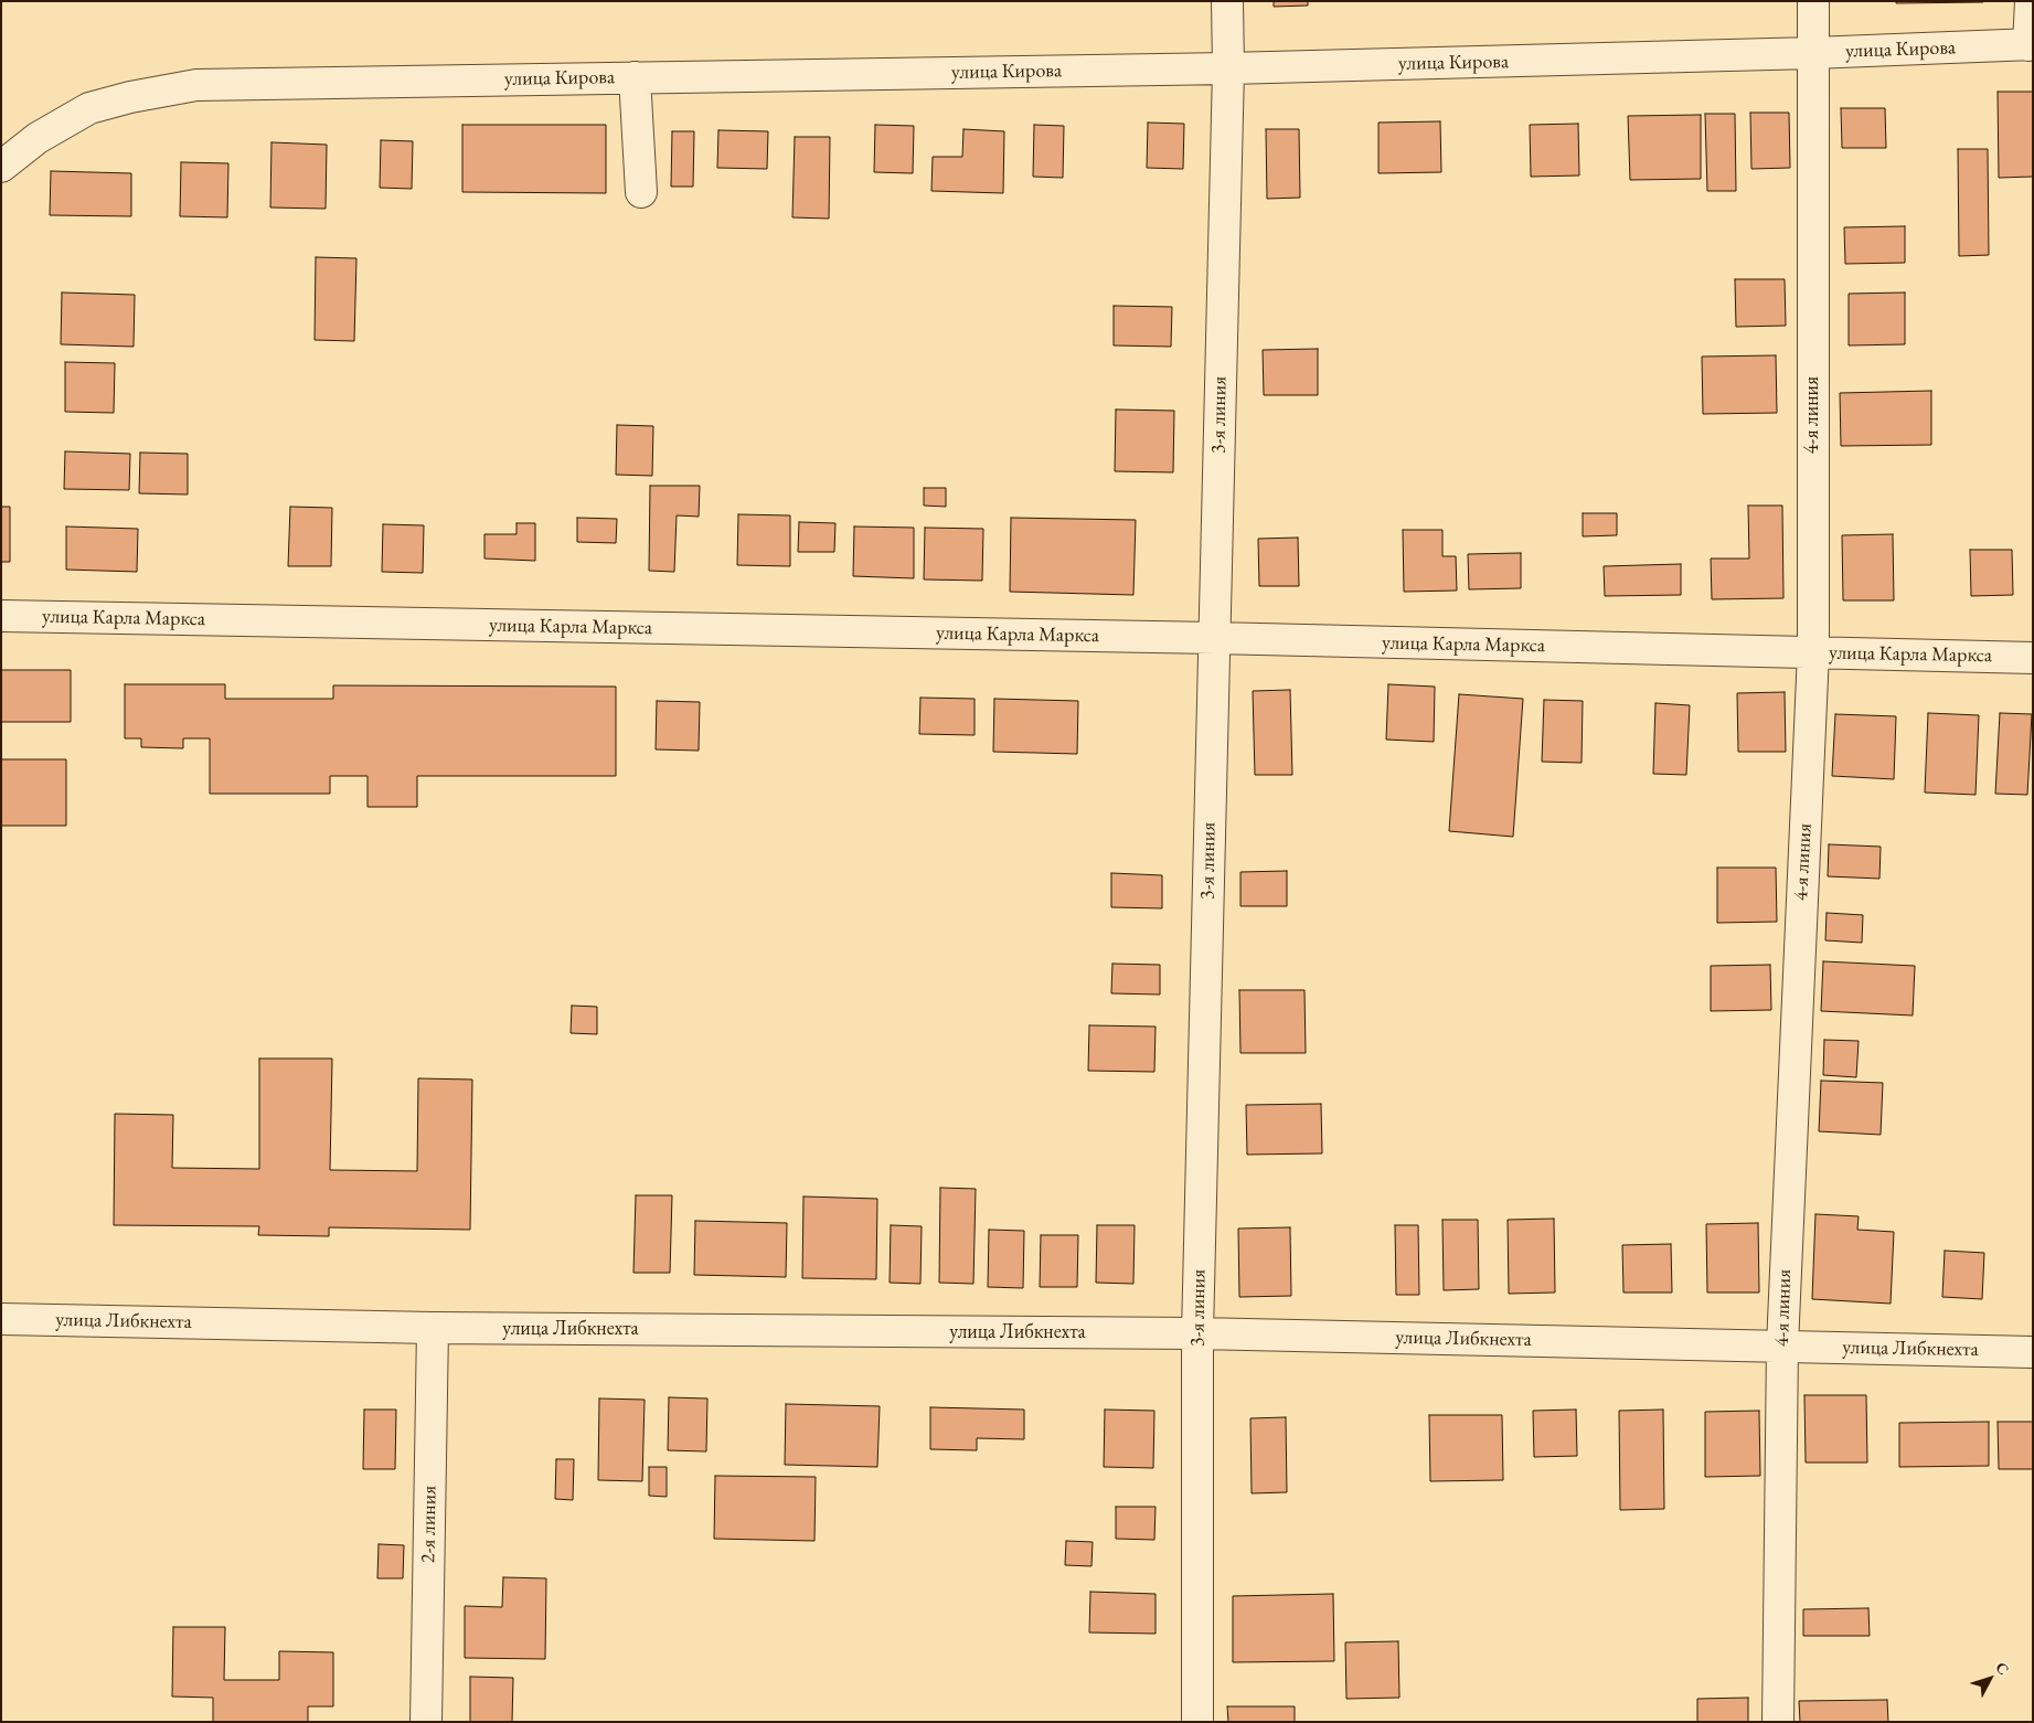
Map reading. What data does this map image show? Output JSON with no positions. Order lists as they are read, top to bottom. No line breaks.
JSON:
{"streets":{"street":["улица Кирова","3-я линия","4-я линия","улица Карла Маркса","улица Либкнехта","2-я линия"]},"crossings":[["улица Кирова","3-я линия"],["улица Кирова","4-я линия"],["3-я линия","улица Карла Маркса"],["3-я линия","улица Либкнехта"],["4-я линия","улица Карла Маркса"],["4-я линия","улица Либкнехта"],["улица Либкнехта","2-я линия"]],"north":"top right"}
